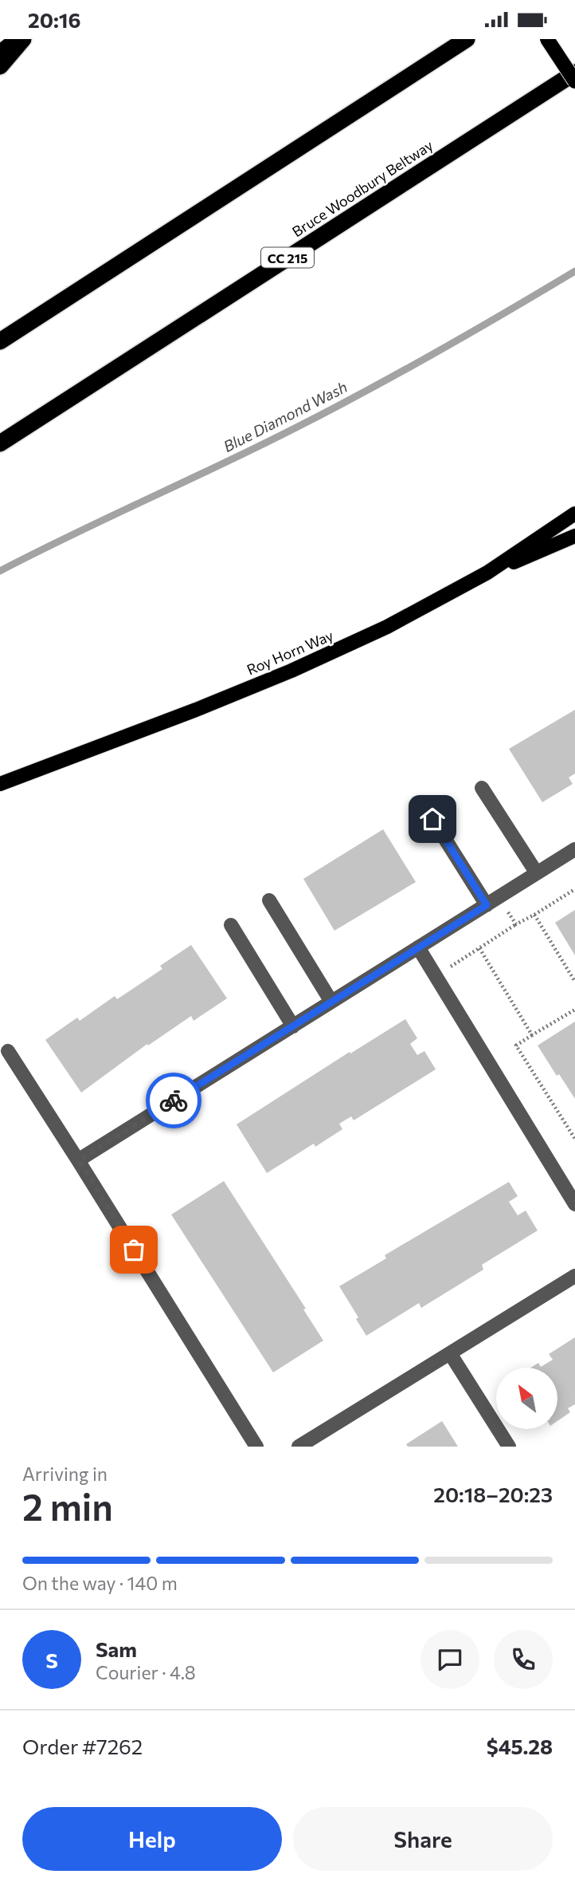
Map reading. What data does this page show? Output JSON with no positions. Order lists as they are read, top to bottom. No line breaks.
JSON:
{"streets":{"highway":["Bruce Woodbury Beltway","CC 215"],"main road":["Roy Horn Way"]},"water":["Blue Diamond Wash"],"north":"top left","page":{"status":"20:16","heading":["2 min","Arriving in","20:18–20:23"],"panel":["Sam","Courier · 4.8","Order #7262","$45.28"],"bar":"On the way · 140 m","round":"S","buttons":["Help","Share"]}}
